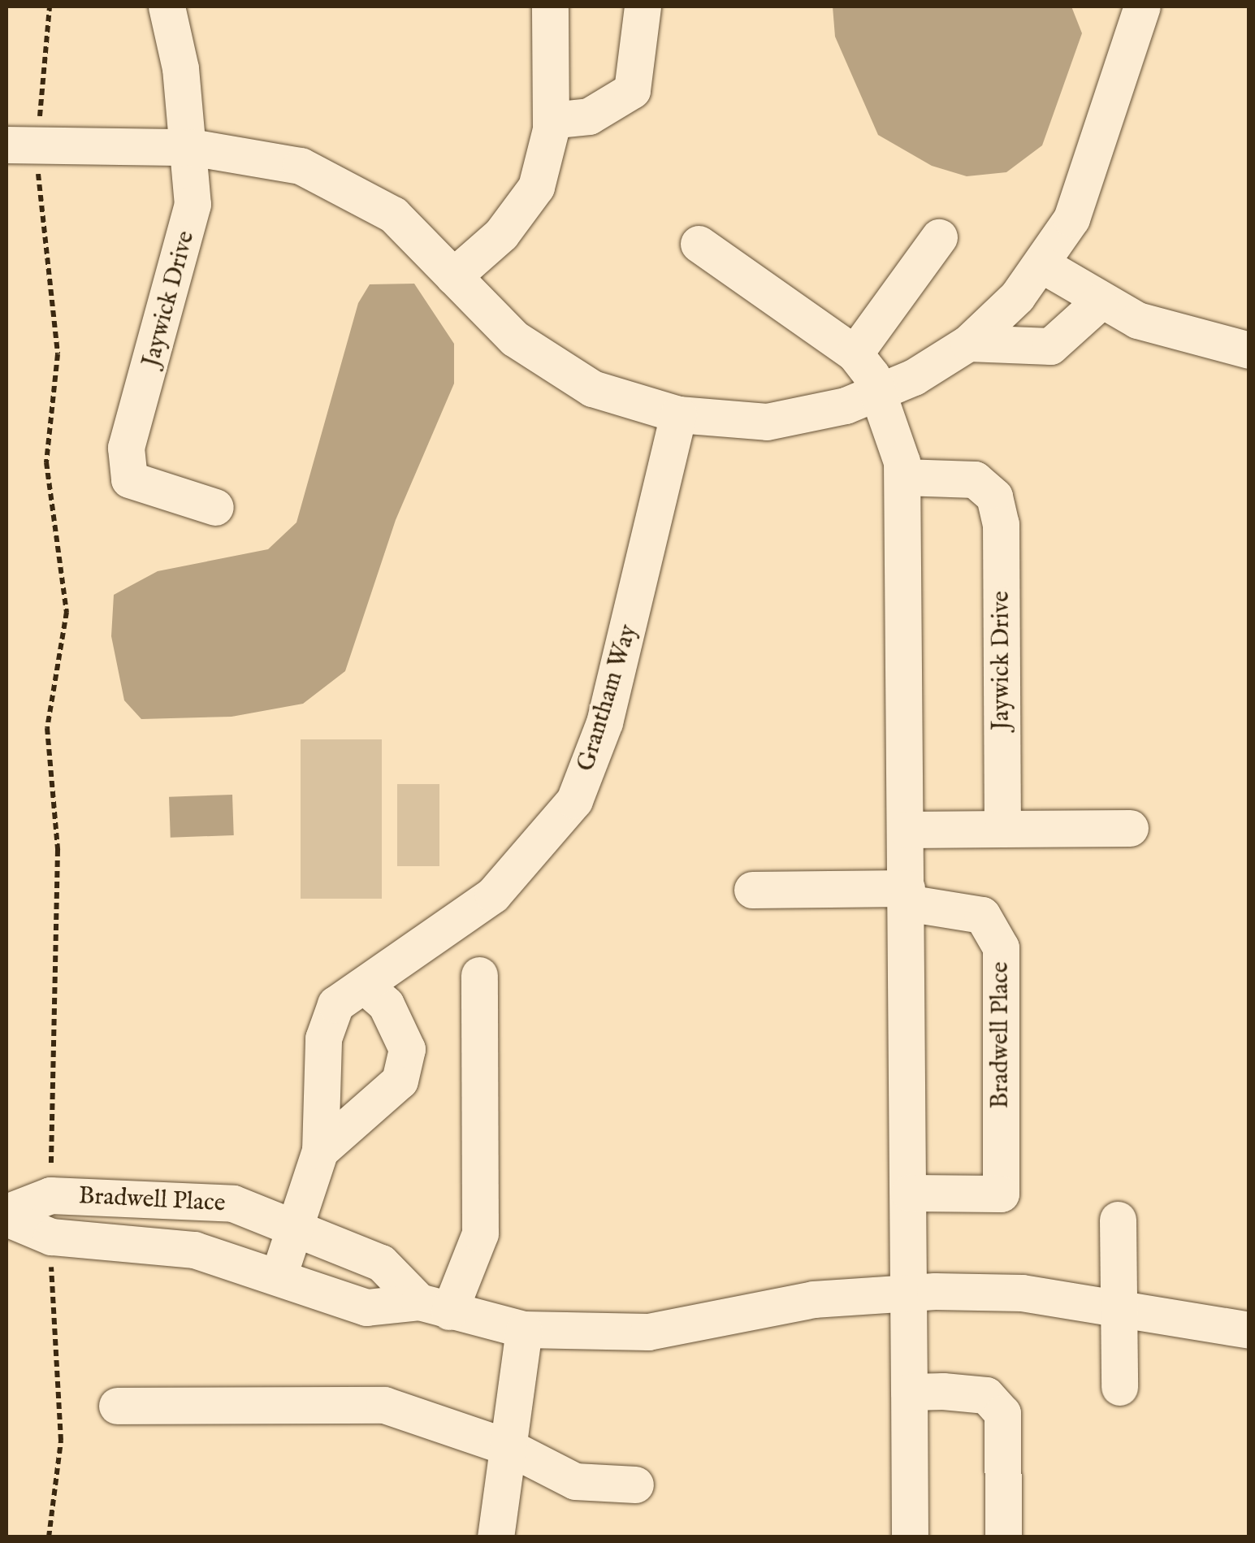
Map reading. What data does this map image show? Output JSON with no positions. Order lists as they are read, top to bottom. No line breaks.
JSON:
{"streets":{"street":["Jaywick Drive","Grantham Way","Bradwell Place"]},"crossings":[["Grantham Way","Bradwell Place"]]}
